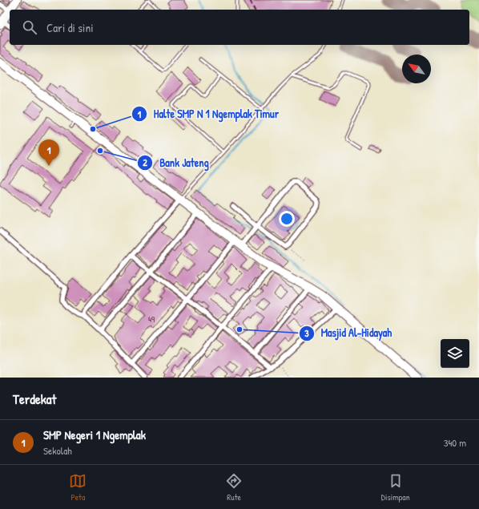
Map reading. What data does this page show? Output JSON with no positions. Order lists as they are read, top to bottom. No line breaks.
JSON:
{"places":["Halte SMP N 1 Ngemplak Timur","Bank Jateng","Masjid Al-Hidayah"],"house_numbers":["49"],"north":"top left","page":{"search":"Cari di sini","pins":"1","heading":"Terdekat","list":[{"mark":"1","name":"SMP Negeri 1 Ngemplak","note":"Sekolah","value":"340 m"}],"nav":["Peta","Rute","Disimpan"]}}
